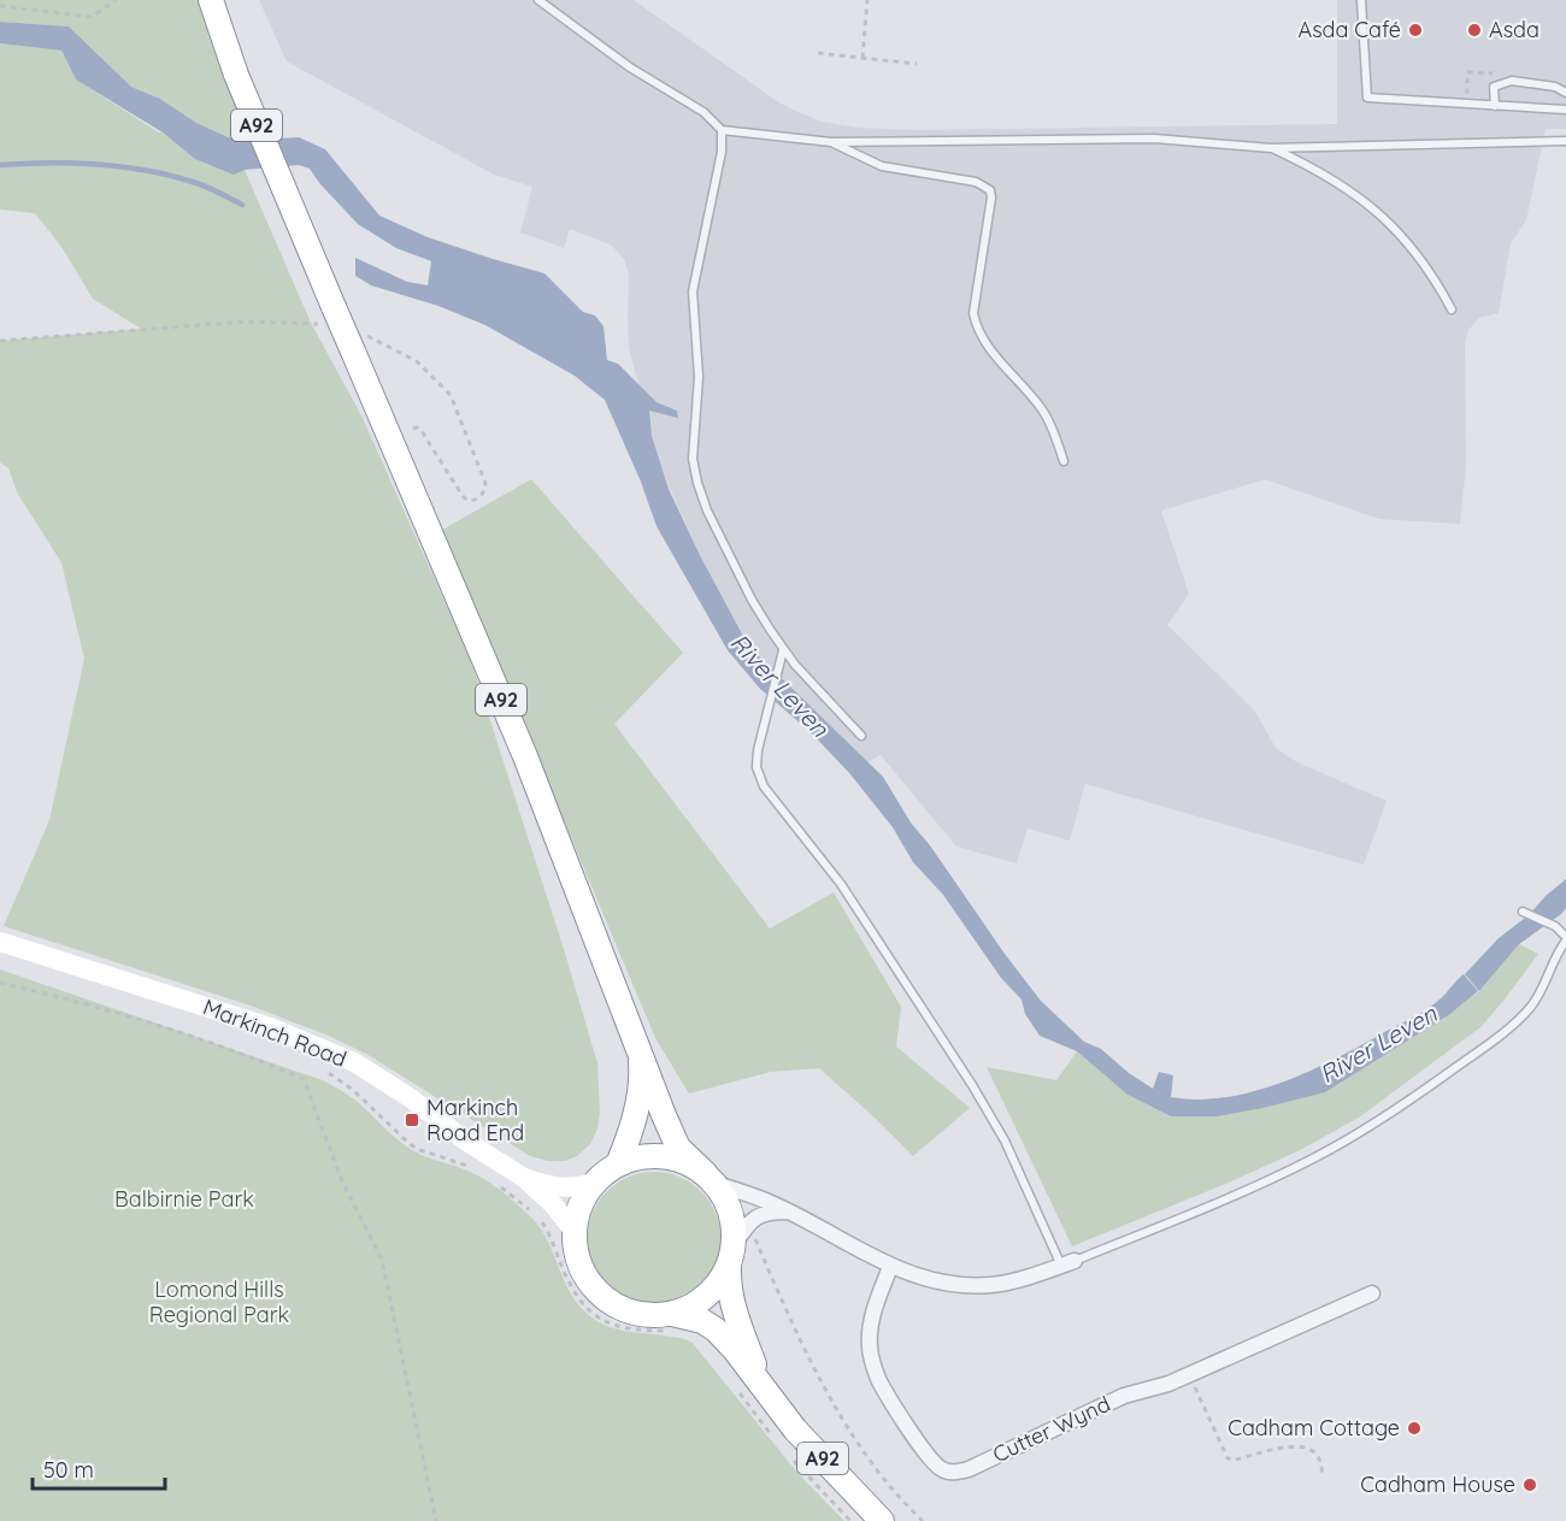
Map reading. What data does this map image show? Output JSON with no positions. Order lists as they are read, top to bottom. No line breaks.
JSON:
{"streets":{"highway":["A92"],"main road":["Markinch Road"],"street":["Cutter Wynd"]},"crossings":[["A92","Markinch Road"]],"water":["River Leven"],"parks":["Balbirnie Park","Lomond Hills Regional Park"],"places":{"other":["Asda Café","Asda","Cadham Cottage","Cadham House"],"transit":["Markinch Road End"]},"scale_bar":"50 m"}
